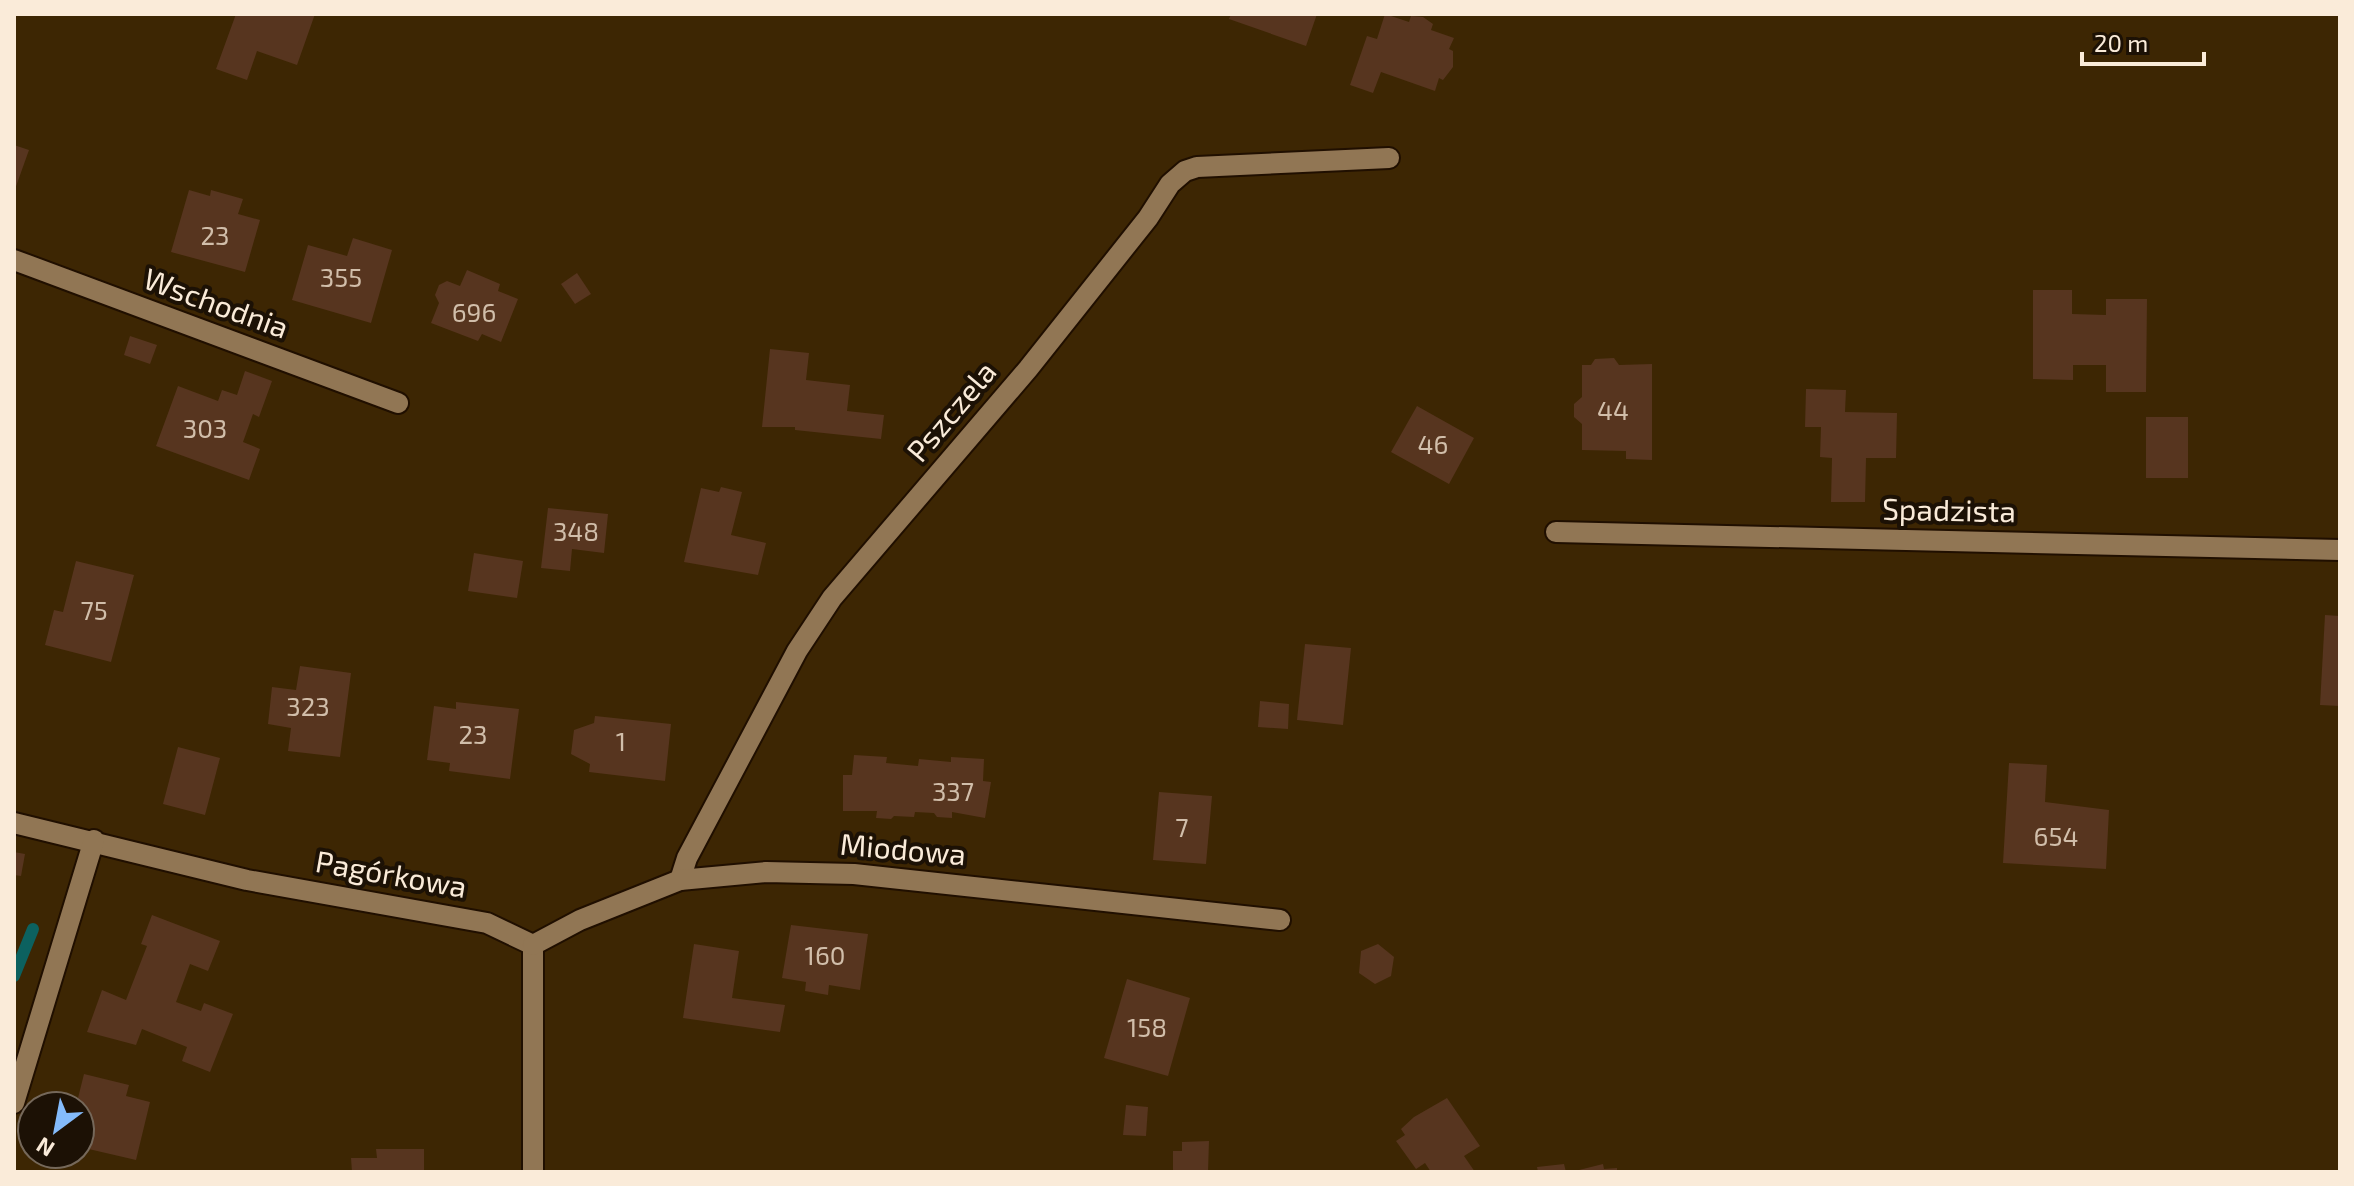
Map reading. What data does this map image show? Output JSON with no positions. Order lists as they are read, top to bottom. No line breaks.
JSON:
{"streets":{"street":["Wschodnia","Pszczela","Spadzista","Miodowa","Pagórkowa"]},"crossings":[["Pszczela","Miodowa"],["Miodowa","Pagórkowa"]],"house_numbers":["23","355","696","44","303","46","348","75","323","23","1","337","7","654","160","158"],"scale_bar":"20 m","north":"bottom left"}
